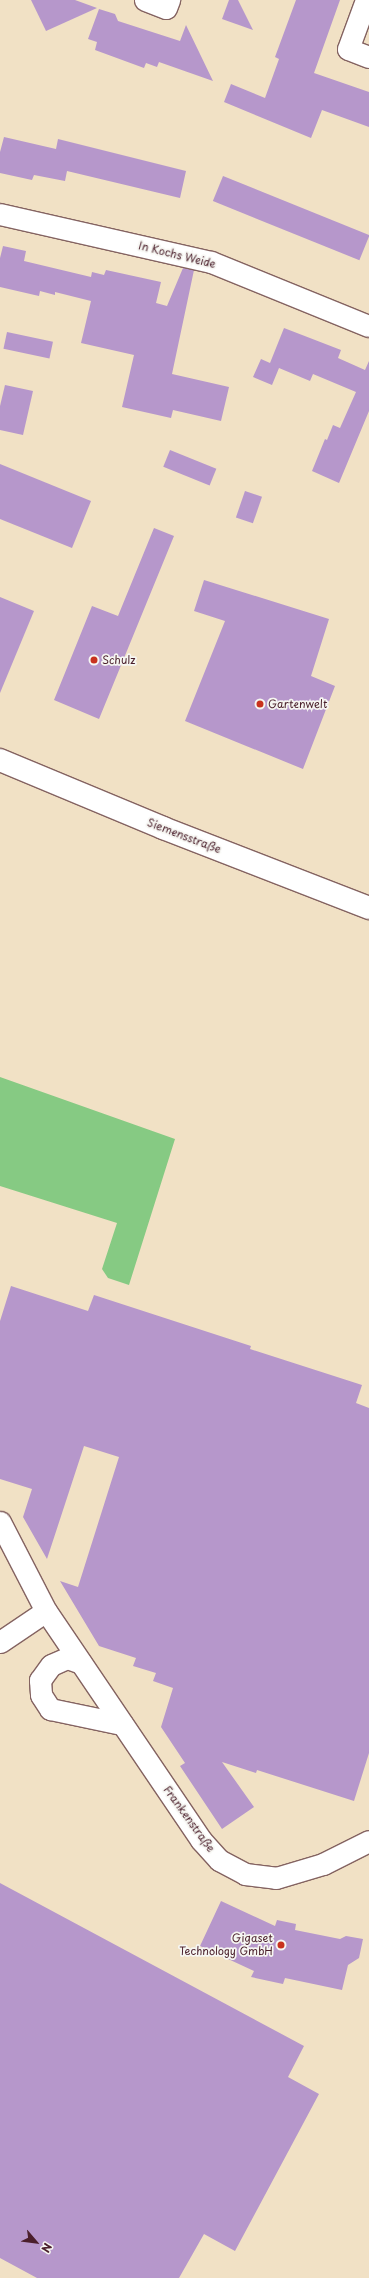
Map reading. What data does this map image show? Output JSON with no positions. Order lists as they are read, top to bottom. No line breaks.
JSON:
{"streets":{"street":["In Kochs Weide","Siemensstraße","Frankenstraße"]},"places":["Schulz","Gartenwelt","Gigaset Technology GmbH"],"north":"bottom right"}
